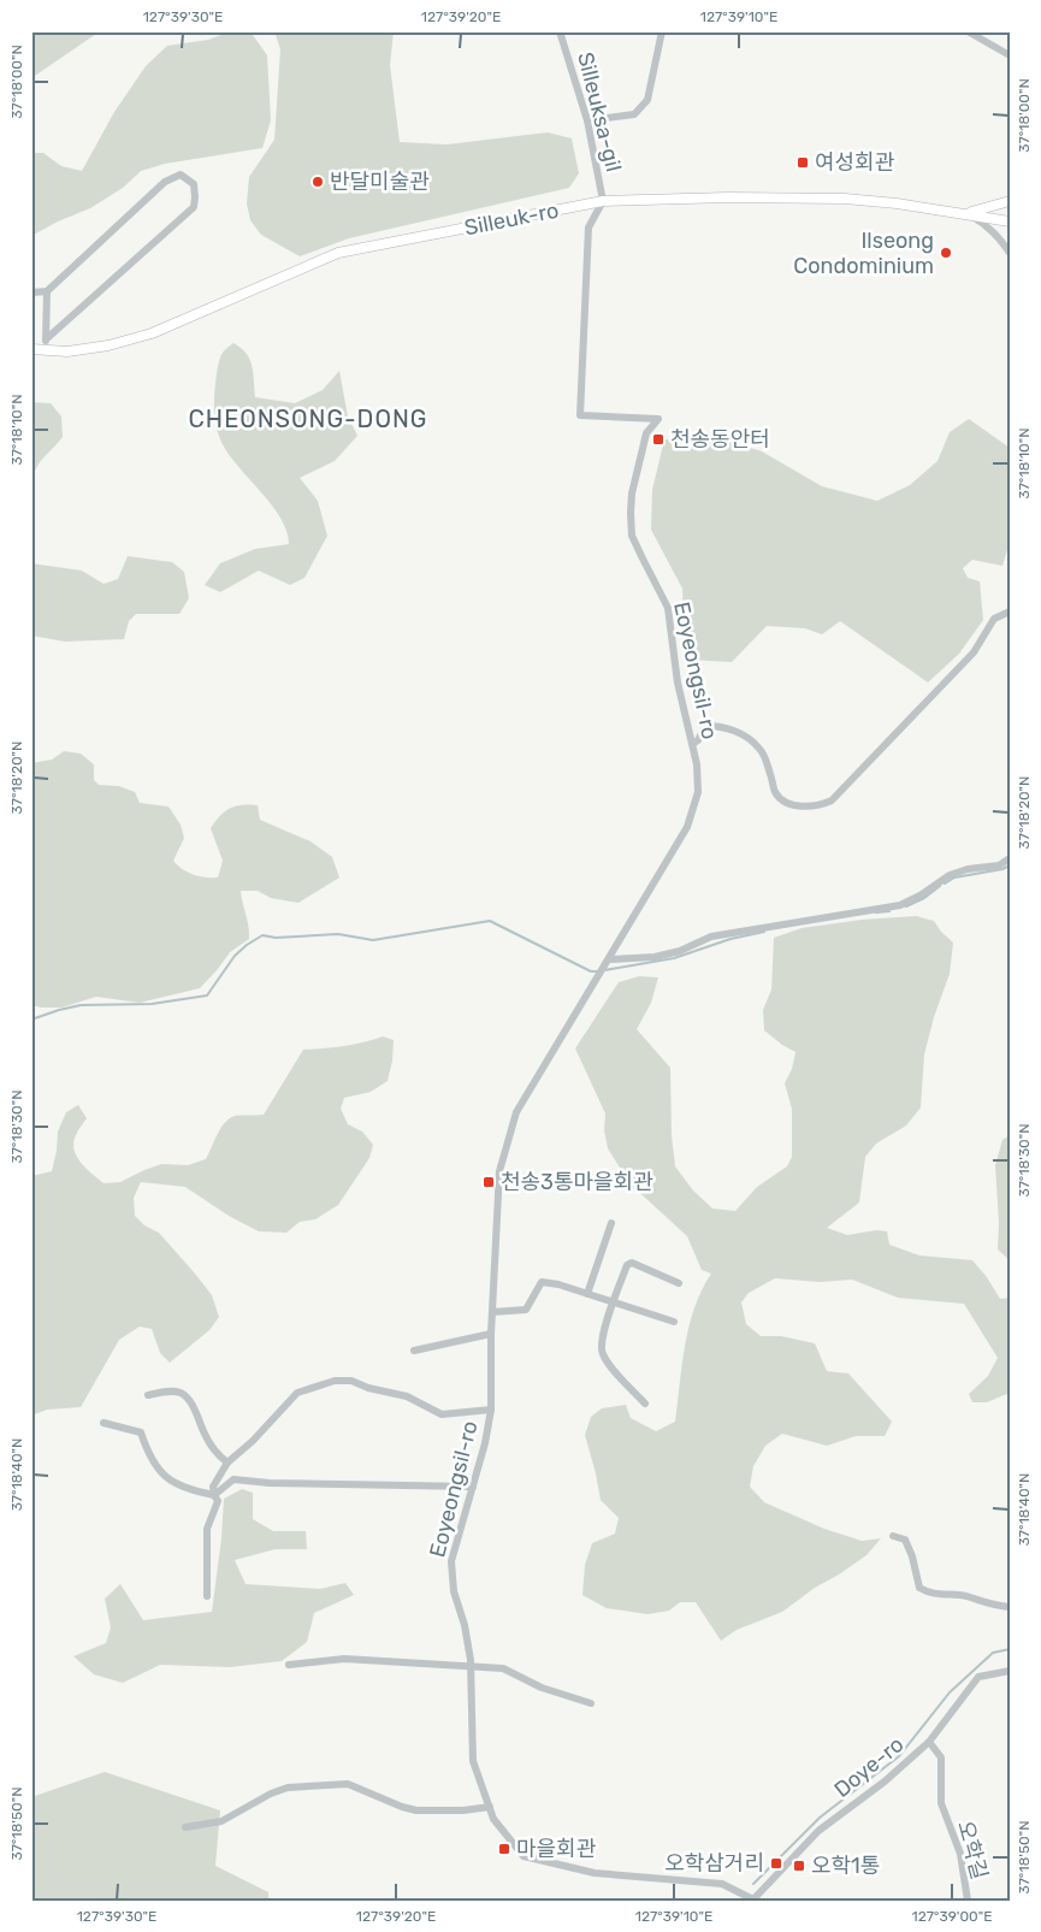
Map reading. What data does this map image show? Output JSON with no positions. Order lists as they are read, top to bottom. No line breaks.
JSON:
{"streets":{"main road":["Silleuk-ro"],"street":["Silleuksa-gil","Eoyeongsil-ro","Doye-ro","오학길"]},"crossings":[["Silleuksa-gil","Silleuk-ro"],["Silleuksa-gil","Eoyeongsil-ro"],["Silleuk-ro","Eoyeongsil-ro"],["Eoyeongsil-ro","Doye-ro"],["Doye-ro","오학길"]],"districts":["CHEONSONG-DONG"],"places":{"transit":["여성회관","천송동안터","천송3통마을회관","마을회관","오학삼거리","오학1통"],"other":["반달미술관","Ilseong Condominium"]},"coordinates":["127°39'30\"E","127°39'20\"E","127°39'10\"E","37°18'00\"N","37°18'10\"N","37°18'20\"N","37°18'30\"N","37°18'40\"N","37°18'50\"N","127°39'00\"E"]}
